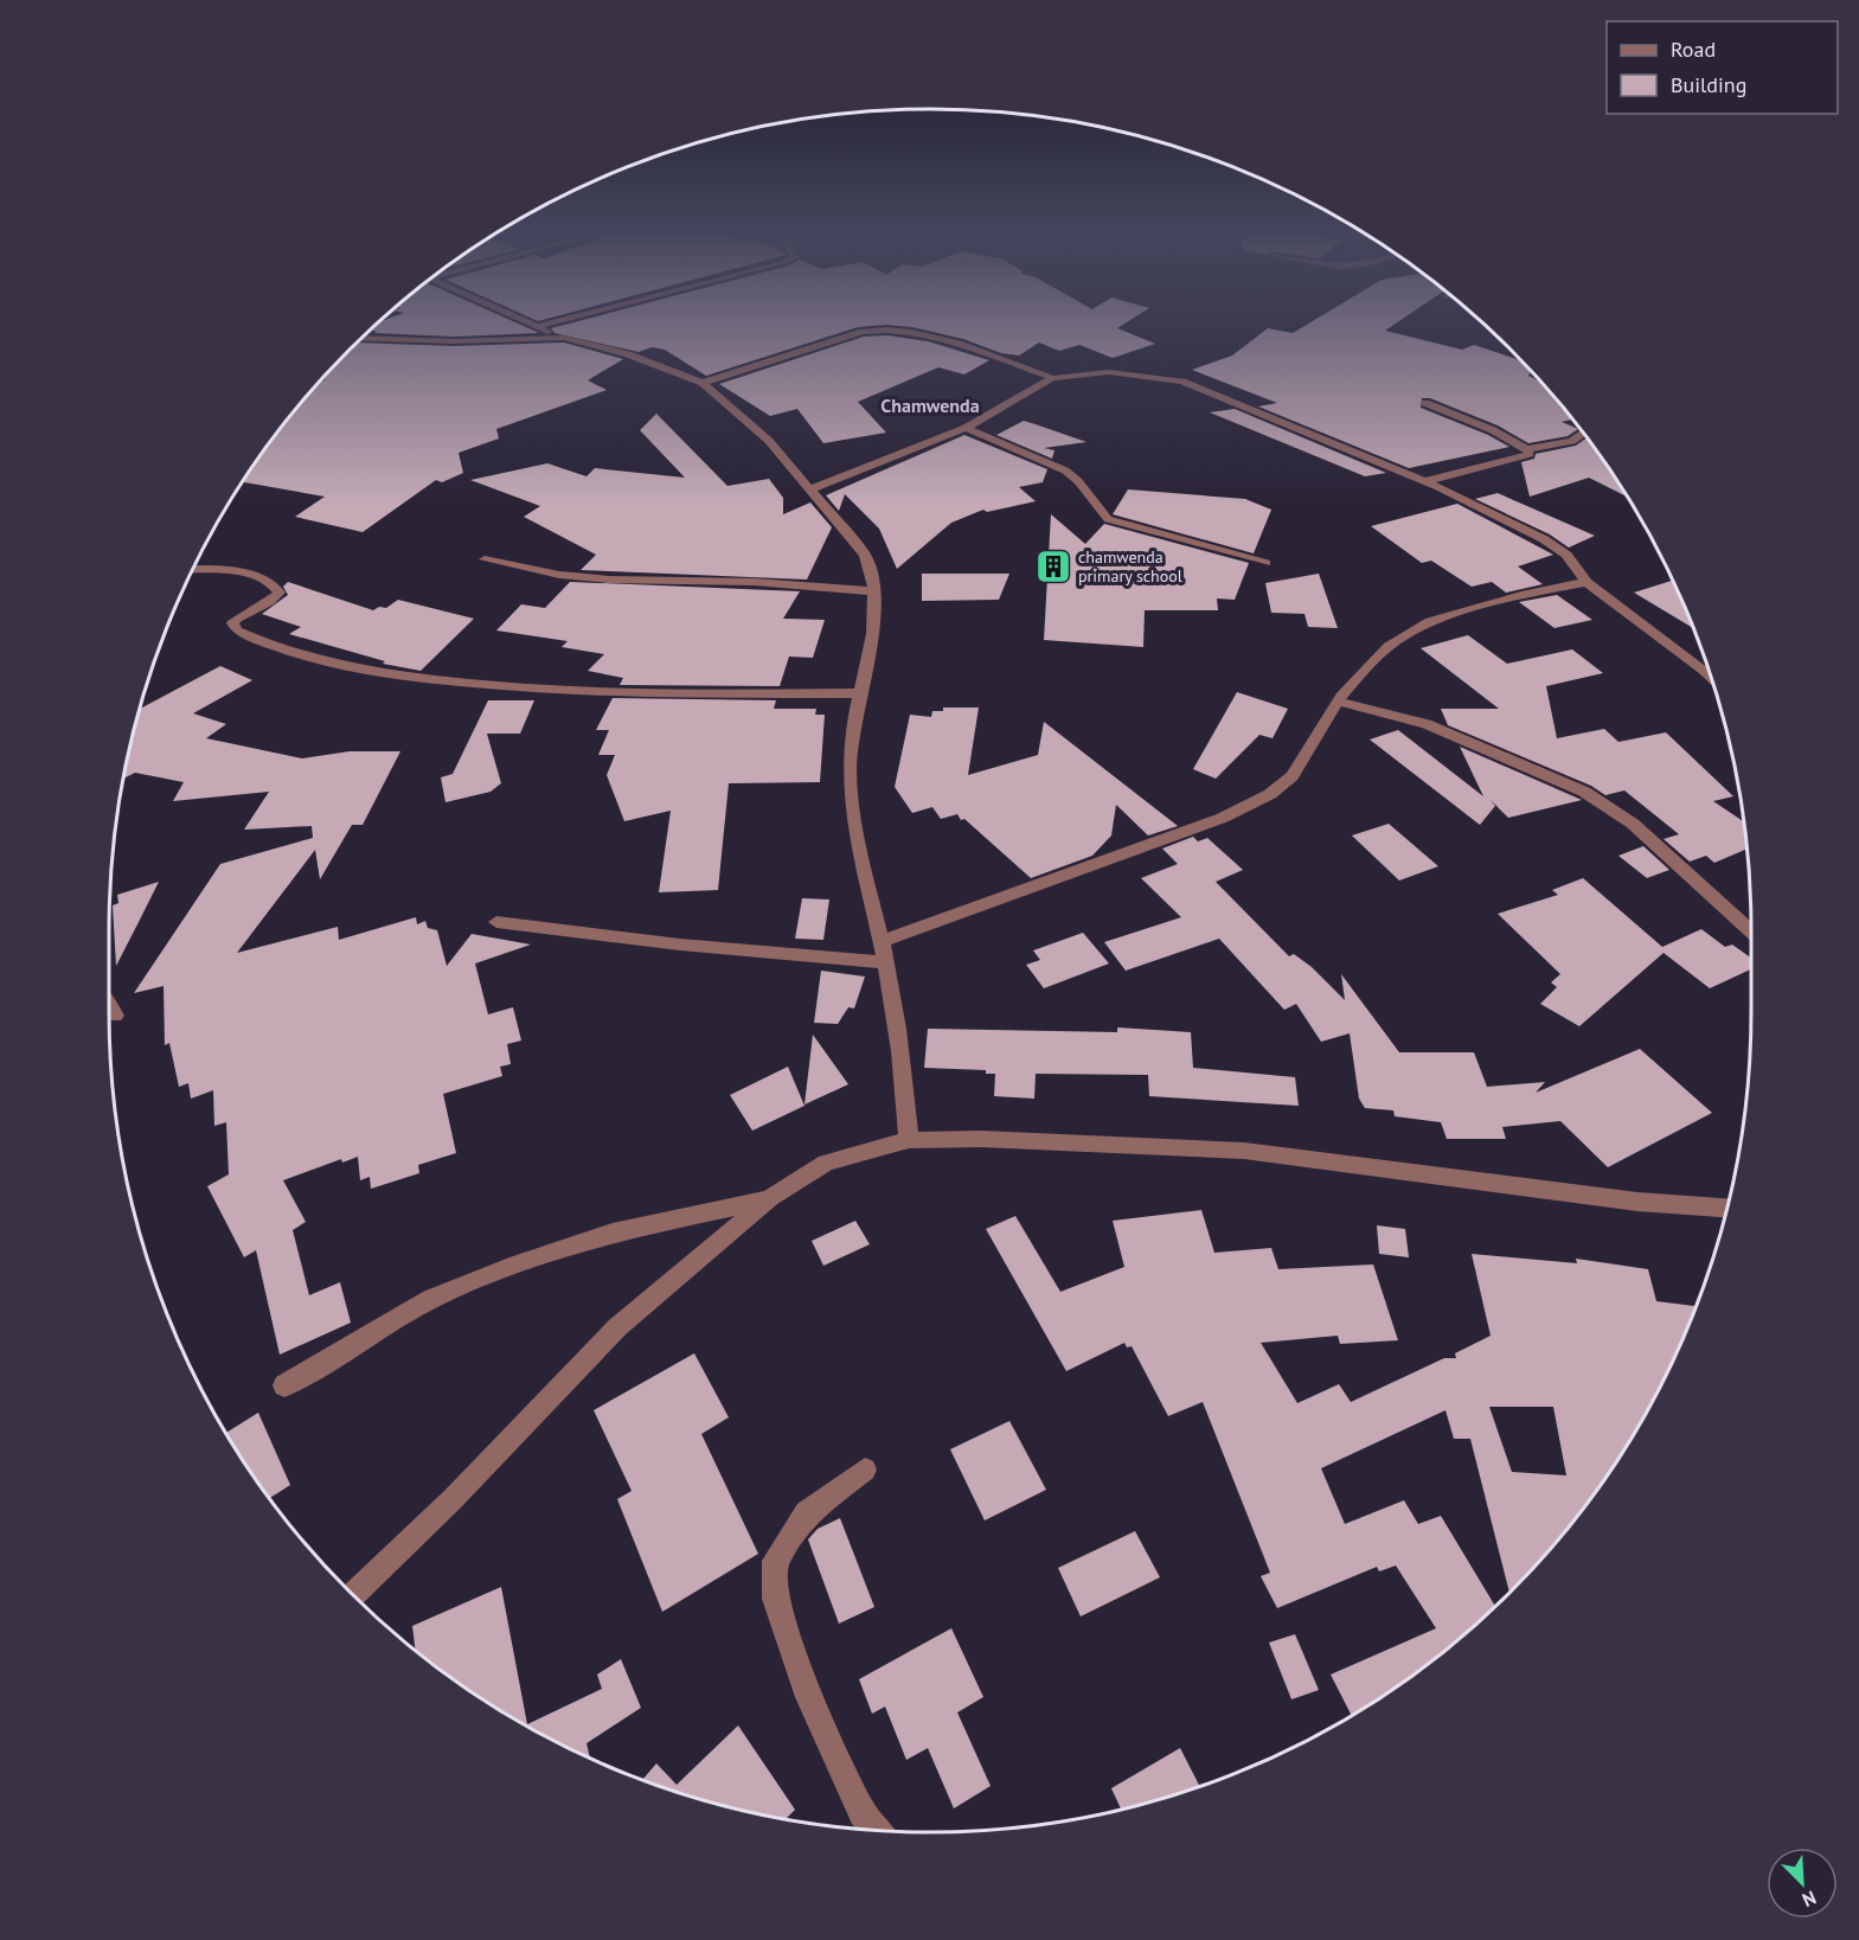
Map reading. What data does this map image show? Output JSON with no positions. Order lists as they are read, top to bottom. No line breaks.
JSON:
{"districts":["Chamwenda"],"places":{"building":["chamwenda primary school"]},"legend":["Road","Building"],"north":"bottom right"}
